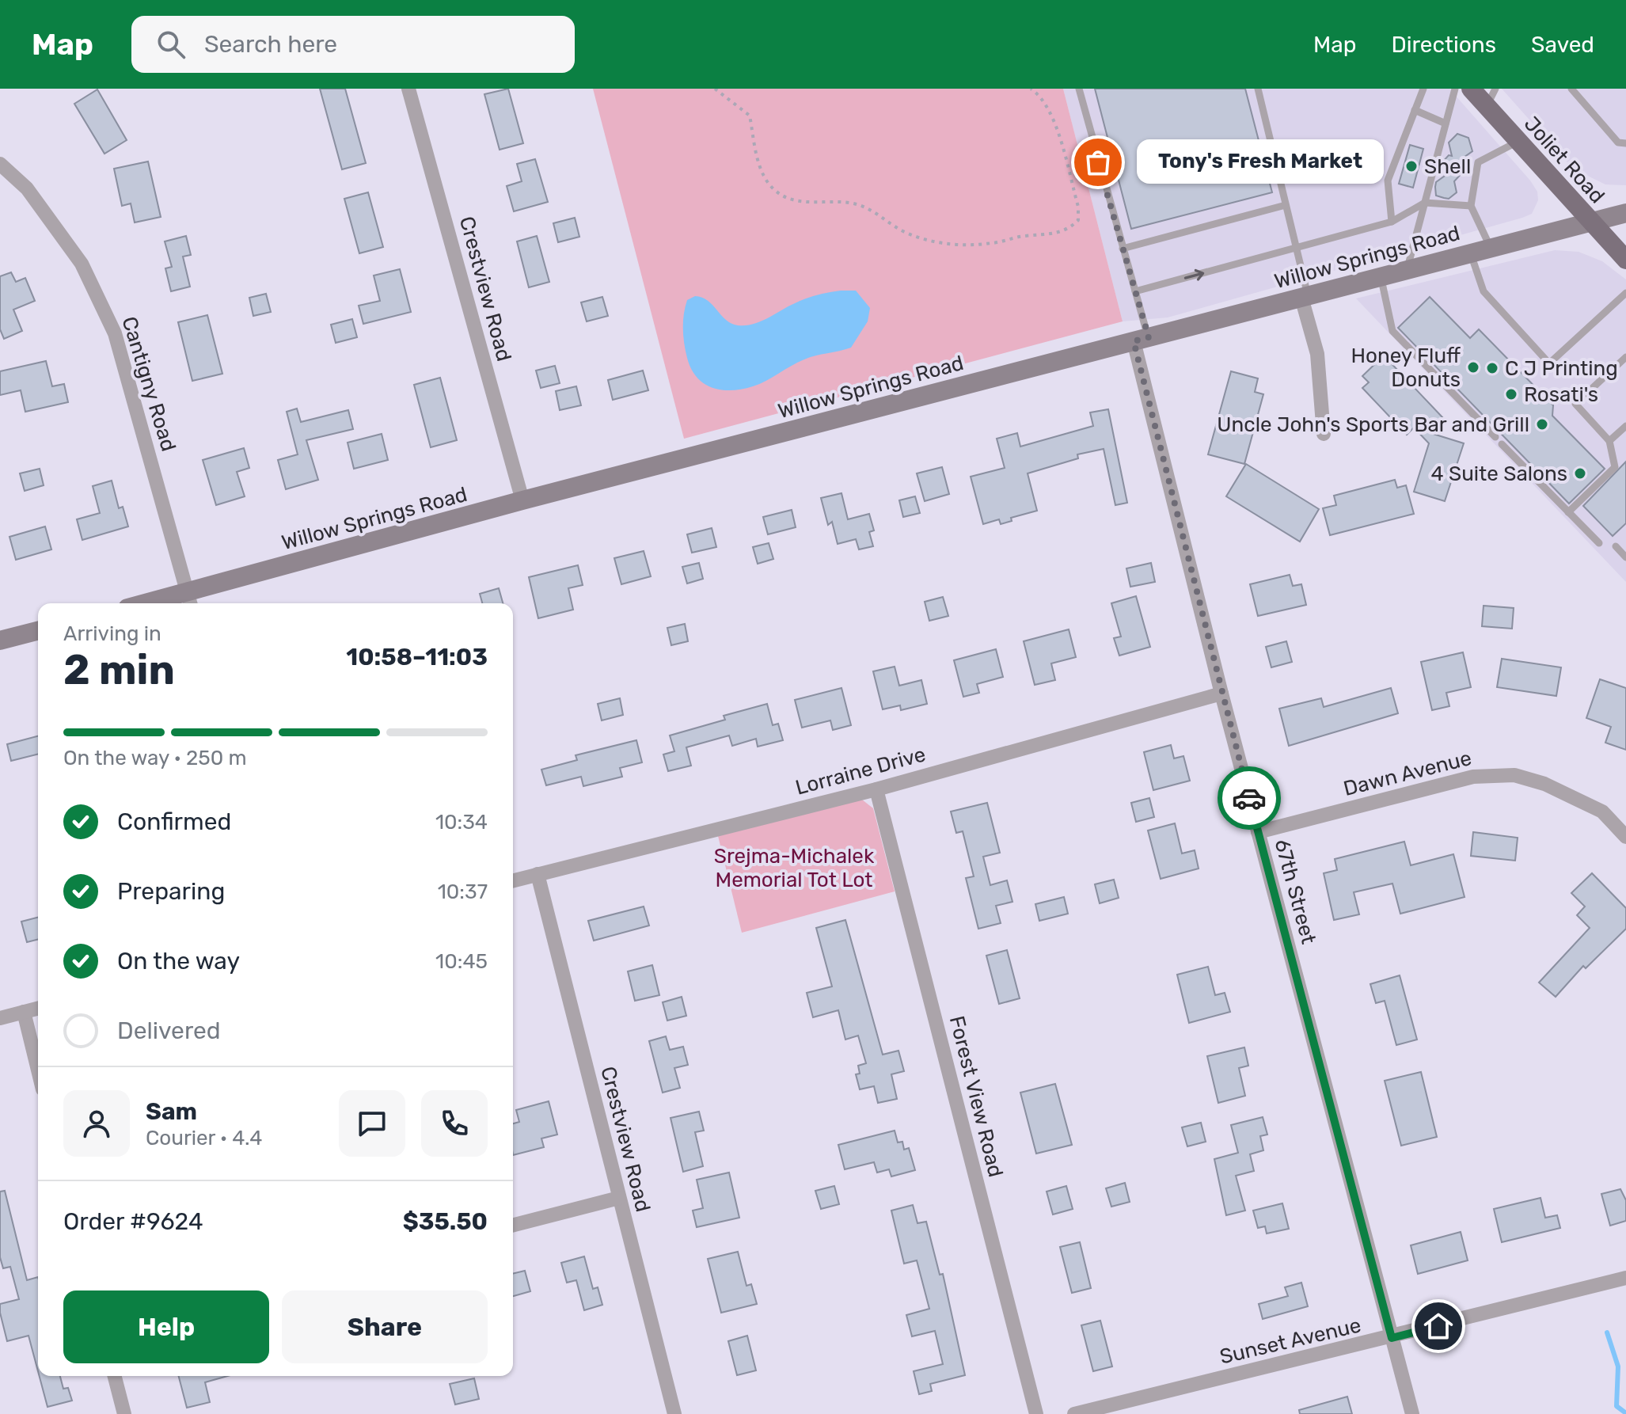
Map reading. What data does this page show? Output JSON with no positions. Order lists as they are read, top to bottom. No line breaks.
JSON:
{"streets":{"main road":["Joliet Road","Willow Springs Road"],"street":["Crestview Road","Cantigny Road","Lorraine Drive","Dawn Avenue","67th Street","Forest View Road","Sunset Avenue"]},"crossings":[["Joliet Road","Willow Springs Road"],["Willow Springs Road","Crestview Road"],["Willow Springs Road","Cantigny Road"],["Willow Springs Road","67th Street"],["Crestview Road","Lorraine Drive"],["Lorraine Drive","67th Street"],["Lorraine Drive","Forest View Road"],["Dawn Avenue","67th Street"],["67th Street","Sunset Avenue"]],"parks":["Srejma-Michalek Memorial Tot Lot"],"places":["Tony's Fresh Market","Shell","Honey Fluff Donuts","C J Printing","Rosati's","Uncle John's Sports Bar and Grill","4 Suite Salons"],"page":{"header":"Map","search":"Search here","nav":["Map","Directions","Saved"],"bubble":"Tony's Fresh Market","heading":["2 min","Arriving in","10:58–11:03"],"panel":["Sam","Courier · 4.4","Order #9624","$35.50"],"bar":"On the way · 250 m","list":[["Confirmed","10:34"],["Preparing","10:37"],["On the way","10:45"],"Delivered"],"buttons":["Help","Share"]}}
